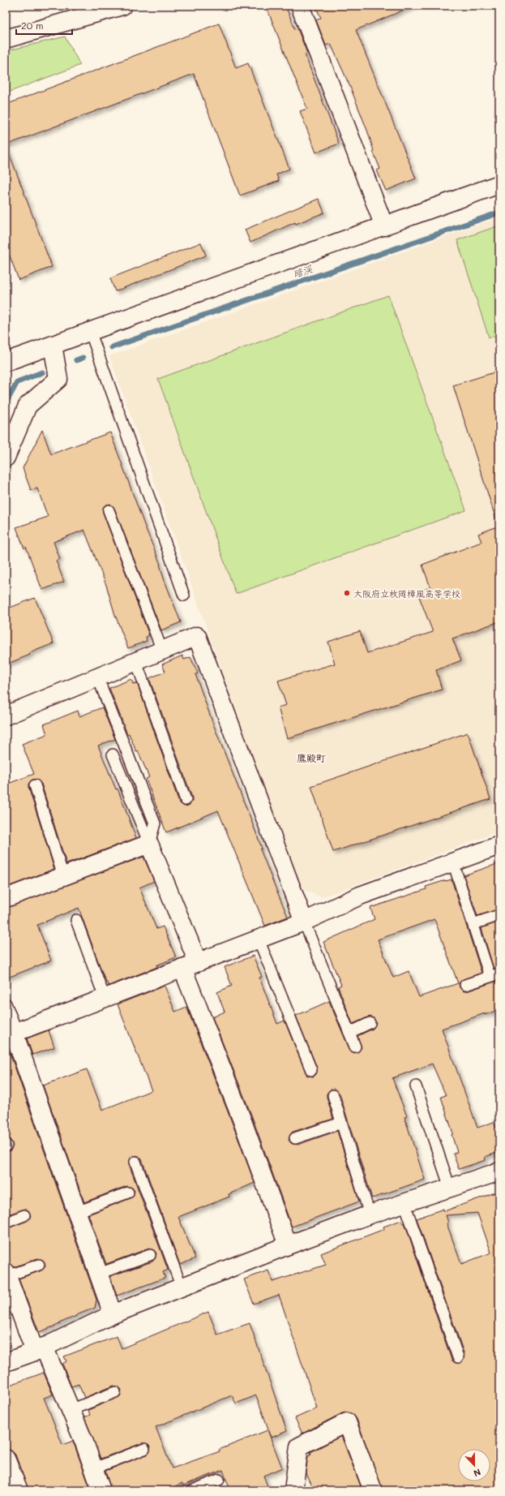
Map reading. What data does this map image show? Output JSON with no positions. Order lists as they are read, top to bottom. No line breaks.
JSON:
{"districts":["鷹殿町"],"water":["暗渓"],"places":["大阪府立枚岡樟風高等学校"],"scale_bar":"20 m","north":"bottom"}
